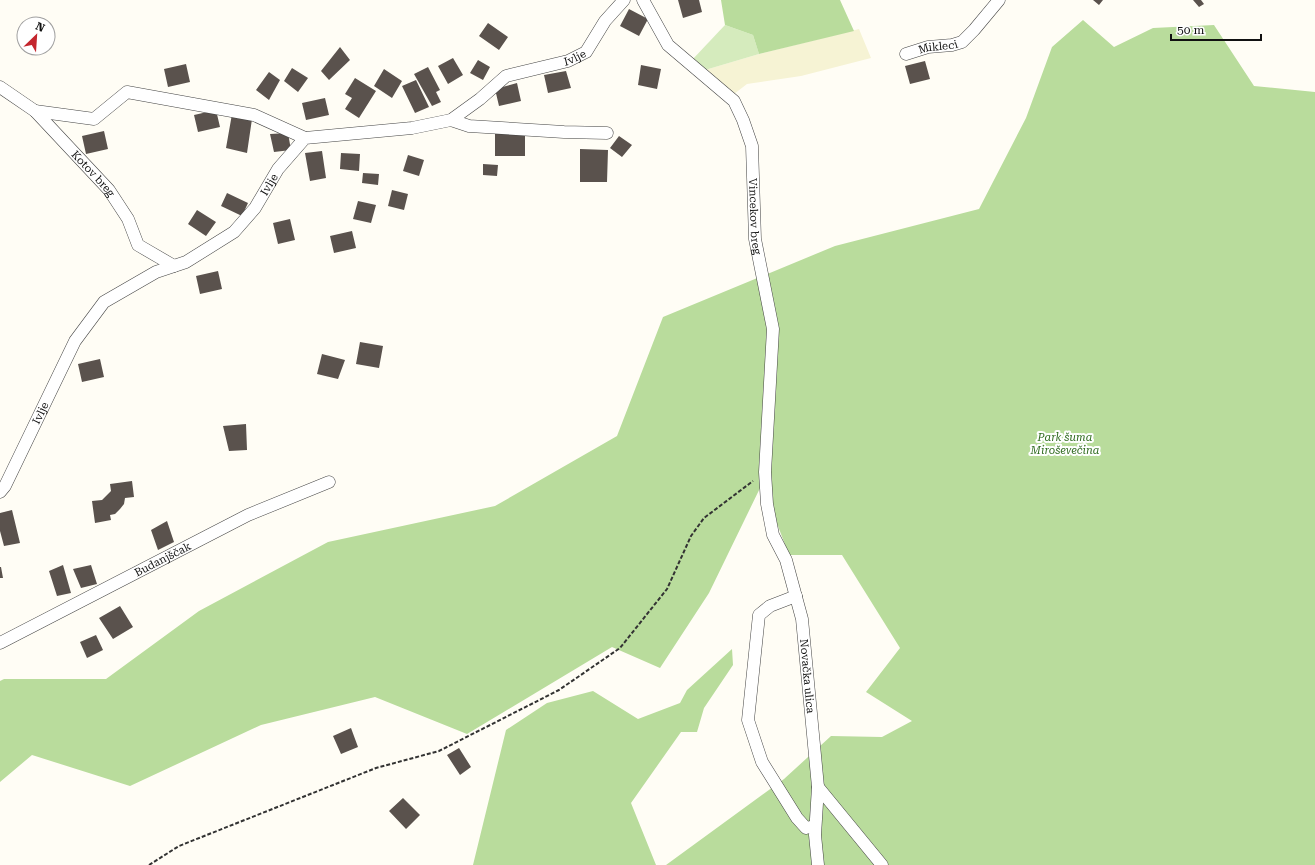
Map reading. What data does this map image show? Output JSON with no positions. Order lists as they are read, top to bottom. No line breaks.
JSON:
{"streets":{"street":["Mikleci","Ivlje","Kotov breg","Vincekov breg","Budanjščak","Novačka ulica"]},"crossings":[["Ivlje","Kotov breg"],["Vincekov breg","Novačka ulica"]],"parks":["Park šuma Miroševečina"],"scale_bar":"50 m","north":"top right"}
